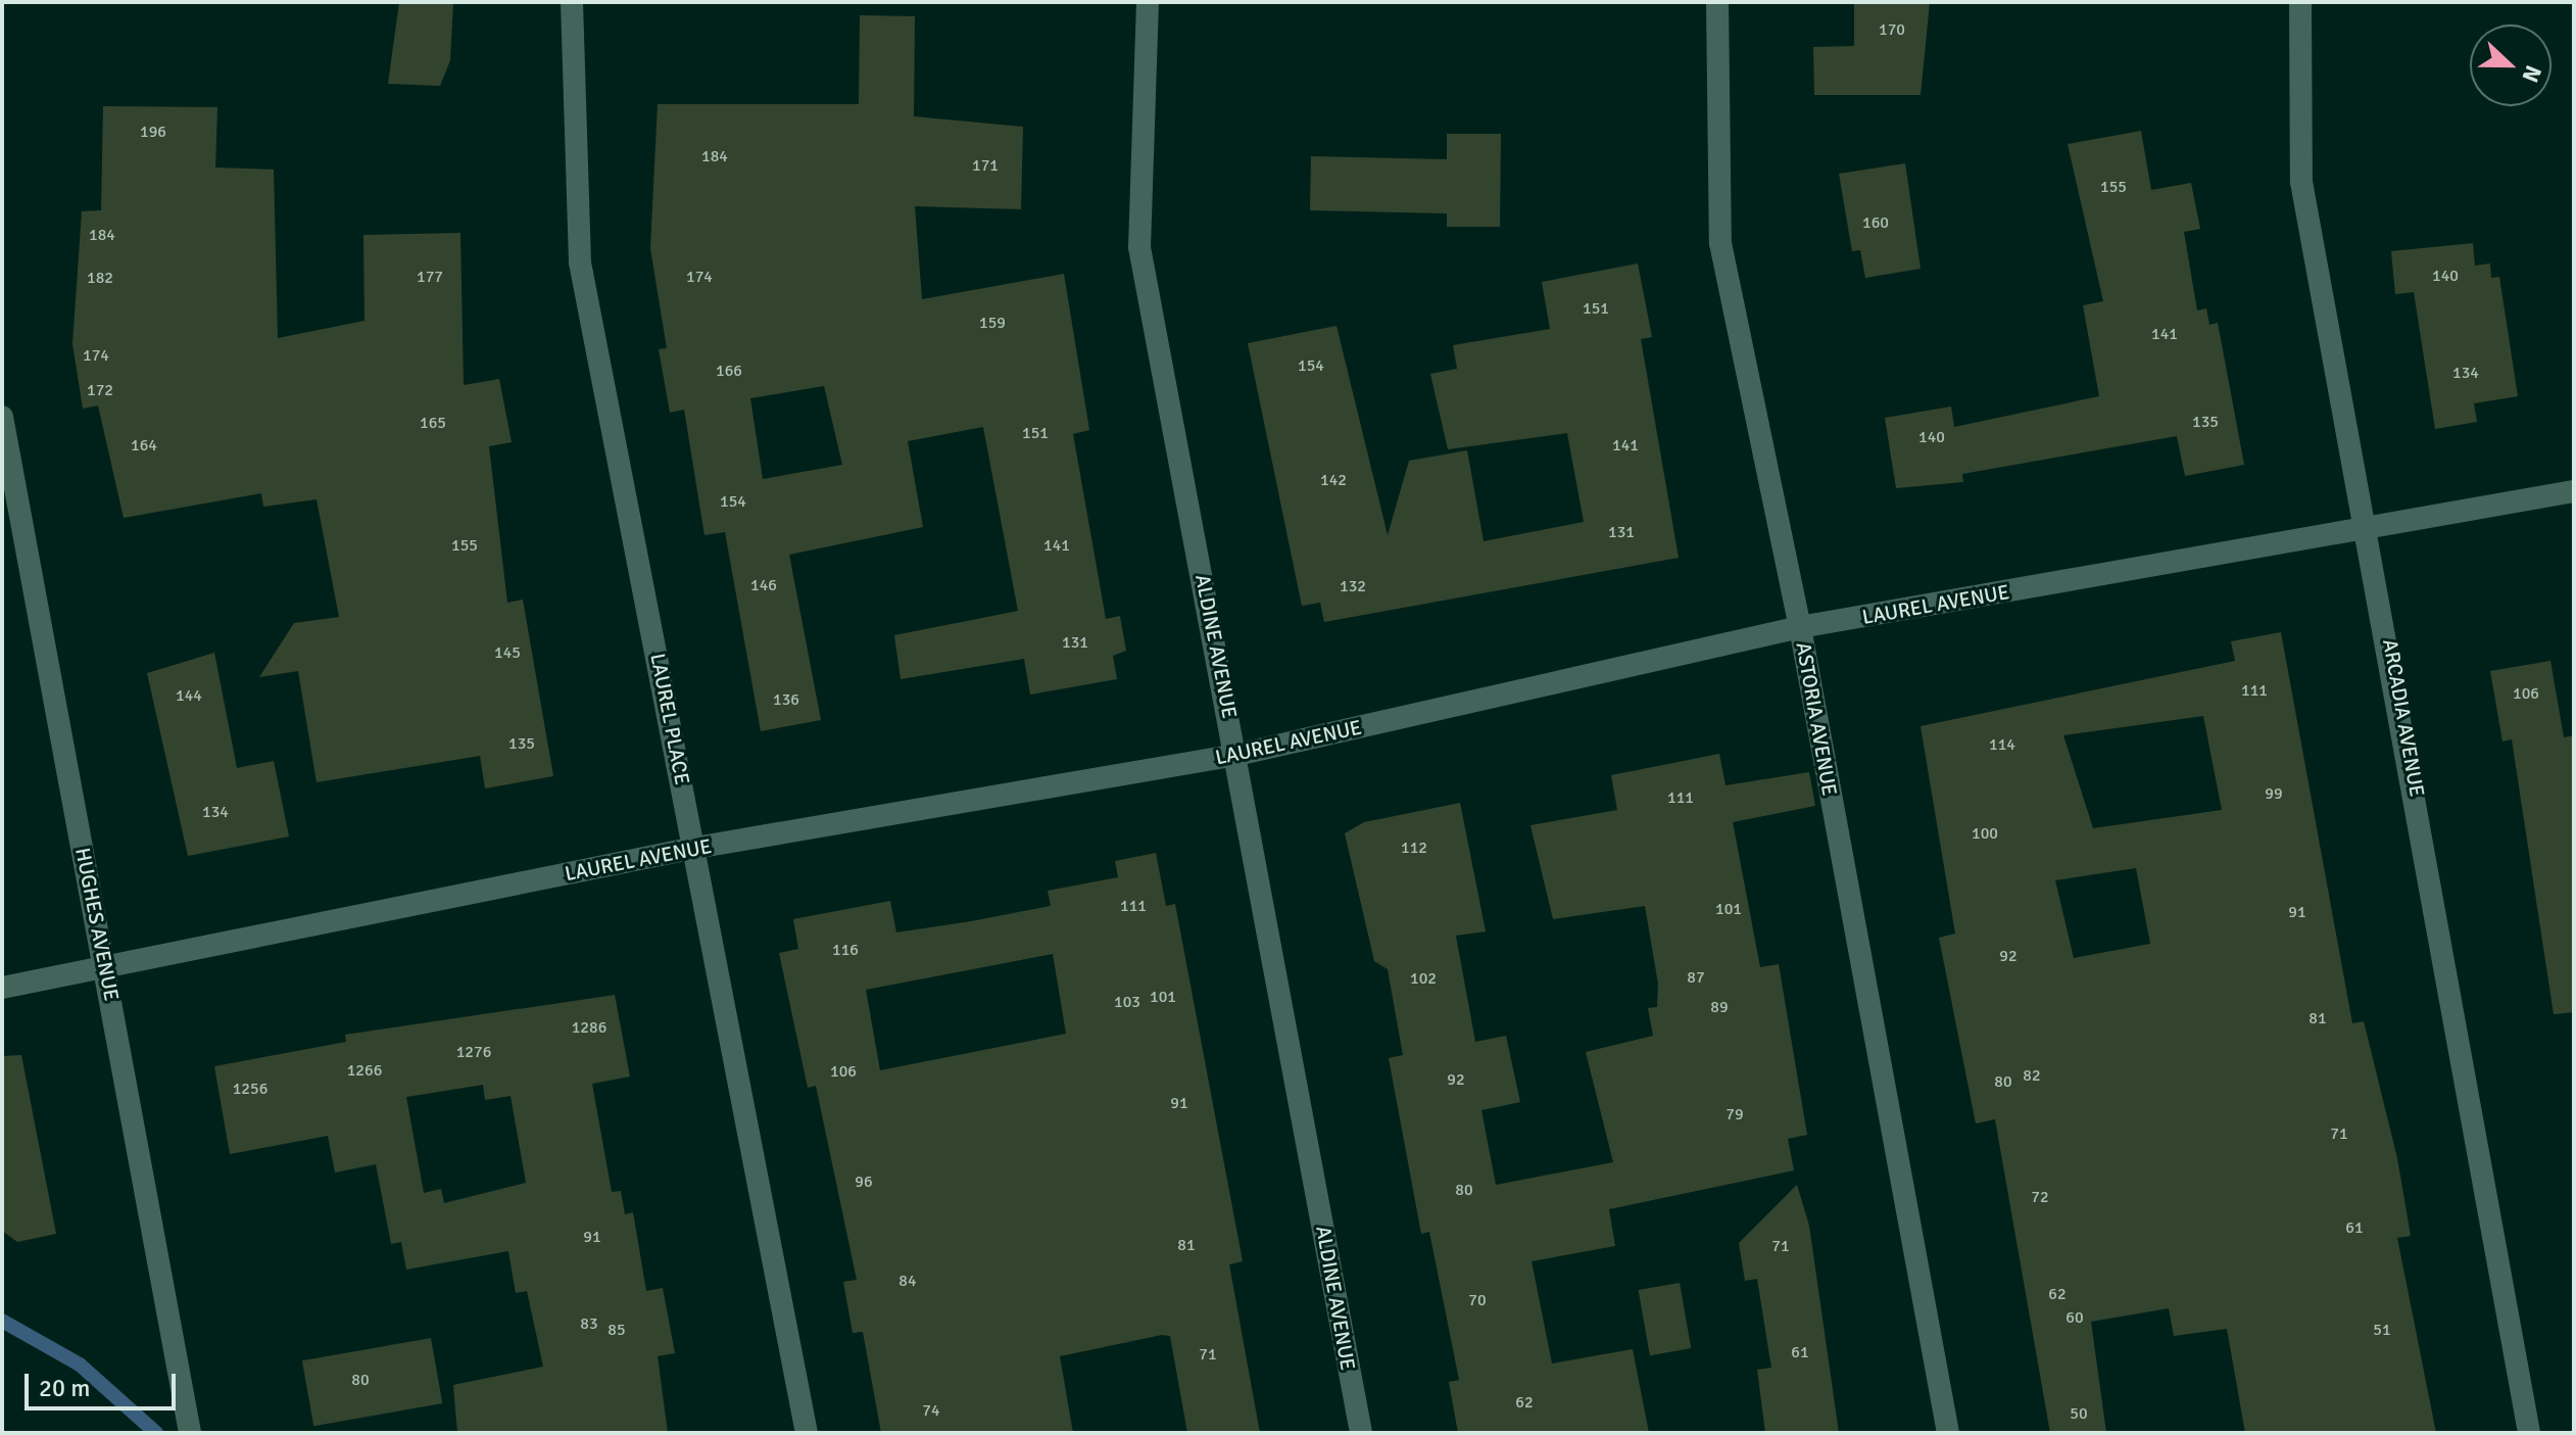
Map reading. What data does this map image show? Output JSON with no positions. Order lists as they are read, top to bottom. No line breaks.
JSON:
{"streets":{"street":["LAUREL AVENUE","ALDINE AVENUE","ARCADIA AVENUE","LAUREL PLACE","ASTORIA AVENUE","HUGHES AVENUE"]},"crossings":[["LAUREL AVENUE","ALDINE AVENUE"],["LAUREL AVENUE","ARCADIA AVENUE"],["LAUREL AVENUE","LAUREL PLACE"],["LAUREL AVENUE","ASTORIA AVENUE"],["LAUREL AVENUE","HUGHES AVENUE"]],"house_numbers":["170","196","184","171","155","160","184","140","177","174","182","151","159","141","174","154","166","134","172","135","165","151","140","164","141","142","154","131","155","141","146","132","131","145","111","106","144","136","135","114","99","111","134","100","112","111","101","91","116","92","87","102","101","103","89","81","1286","1276","1266","106","82","92","80","1256","91","79","71","96","80","72","61","91","81","71","84","62","70","60","83","85","51","61","71","80","62","74","50"],"scale_bar":"20 m","north":"right"}
